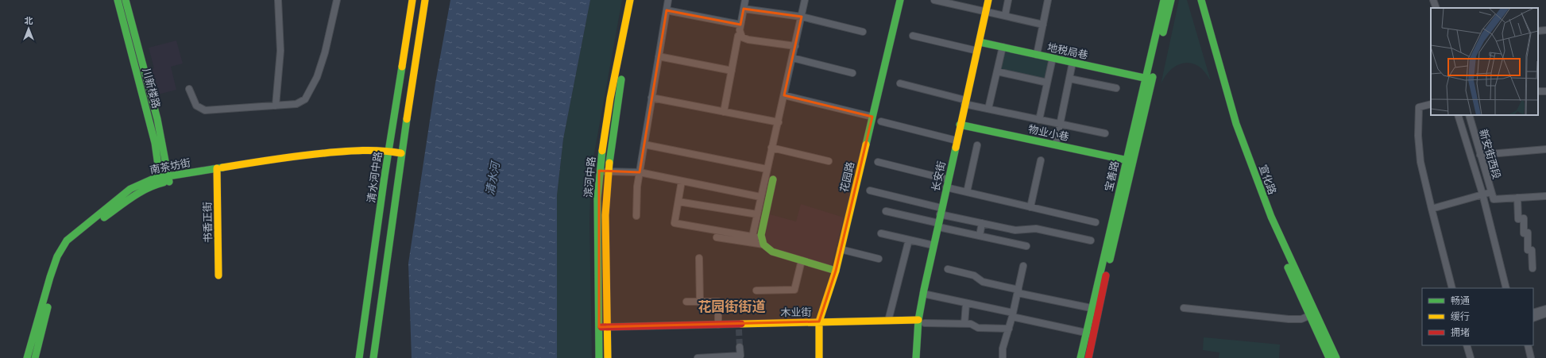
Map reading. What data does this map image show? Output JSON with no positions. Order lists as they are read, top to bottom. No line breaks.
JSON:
{"streets":{"street":["地税局巷","川新楼路","物业小巷","新安街西段","南茶坊街","长安街","宝善路","清水河中路","滨河中路","花园路","宣化路","书香正街","木业街"]},"crossings":[["地税局巷","长安街"],["地税局巷","宝善路"],["川新楼路","南茶坊街"],["物业小巷","长安街"],["物业小巷","宝善路"],["南茶坊街","清水河中路"],["南茶坊街","书香正街"],["长安街","木业街"],["滨河中路","木业街"],["花园路","木业街"]],"districts":["花园街街道"],"water":["清水河"],"legend":["畅通","缓行","拥堵"],"north":"top"}
